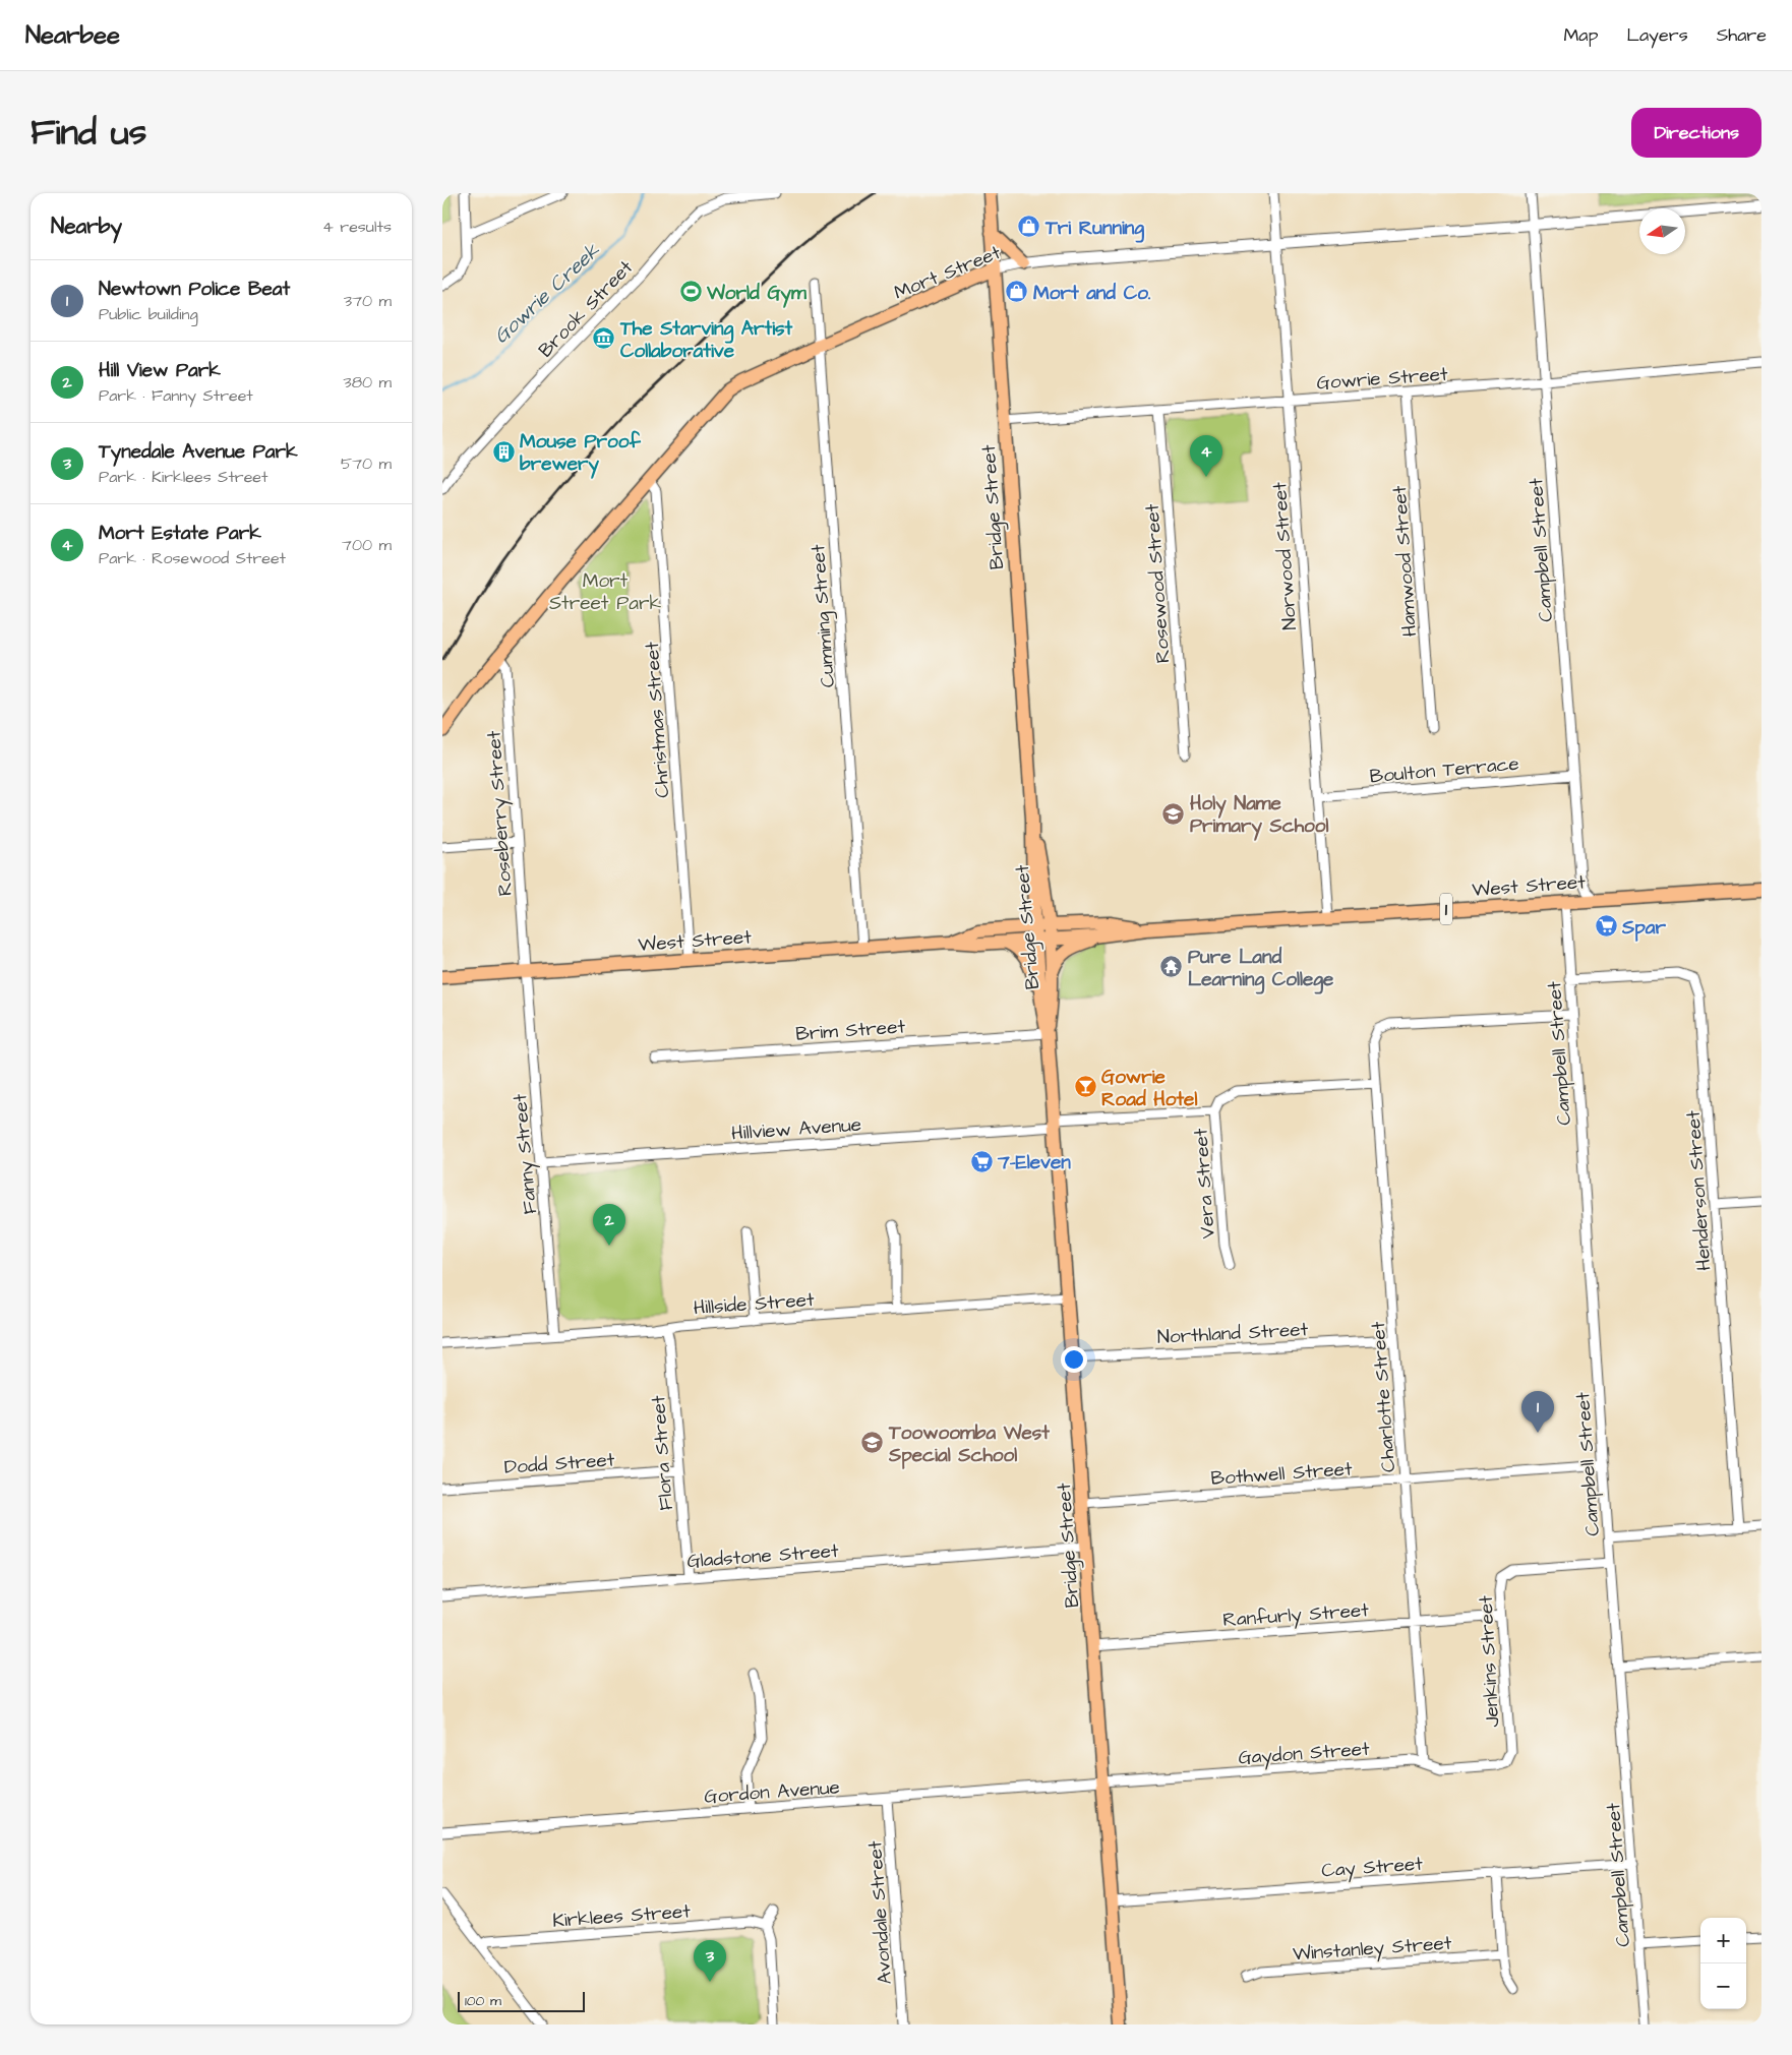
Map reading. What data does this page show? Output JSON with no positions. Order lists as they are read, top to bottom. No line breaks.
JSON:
{"streets":{"main road":["Mort Street","Bridge Street","West Street","1"],"street":["Brook Street","Gowrie Street","Campbell Street","Norwood Street","Hamwood Street","Rosewood Street","Cumming Street","Christmas Street","Boulton Terrace","Roseberry Street","Brim Street","Hillview Avenue","Fanny Street","Vera Street","Henderson Street","Hillside Street","Northland Street","Charlotte Street","Flora Street","Dodd Street","Bothwell Street","Gladstone Street","Ranfurly Street","Jenkins Street","Gaydon Street","Gordon Avenue","Cay Street","Avondale Street","Kirklees Street","Winstanley Street"]},"crossings":[["Mort Street","Bridge Street"],["Mort Street","Campbell Street"],["Mort Street","Norwood Street"],["Mort Street","Cumming Street"],["Mort Street","Christmas Street"],["Mort Street","Roseberry Street"],["Gowrie Street","Bridge Street"],["Gowrie Street","Campbell Street"],["Gowrie Street","Norwood Street"],["Gowrie Street","Hamwood Street"],["Gowrie Street","Rosewood Street"],["Bridge Street","West Street"],["Bridge Street","Brim Street"],["Bridge Street","Hillview Avenue"],["Bridge Street","Hillside Street"],["Bridge Street","Northland Street"],["Bridge Street","Bothwell Street"],["Bridge Street","Gladstone Street"],["Bridge Street","Ranfurly Street"],["Bridge Street","Gaydon Street"],["Bridge Street","Gordon Avenue"],["Bridge Street","Cay Street"],["Campbell Street","Boulton Terrace"],["Campbell Street","West Street"],["Campbell Street","Henderson Street"],["Campbell Street","Charlotte Street"],["Campbell Street","Bothwell Street"],["Campbell Street","Jenkins Street"],["Campbell Street","Cay Street"],["Norwood Street","Boulton Terrace"],["Norwood Street","West Street"],["Cumming Street","West Street"],["Christmas Street","West Street"],["Roseberry Street","West Street"],["Roseberry Street","Fanny Street"],["West Street","Fanny Street"],["Hillview Avenue","Fanny Street"],["Hillview Avenue","Vera Street"],["Fanny Street","Hillside Street"],["Vera Street","Charlotte Street"],["Hillside Street","Flora Street"],["Northland Street","Charlotte Street"],["Charlotte Street","Bothwell Street"],["Charlotte Street","Ranfurly Street"],["Charlotte Street","Gaydon Street"],["Flora Street","Dodd Street"],["Flora Street","Gladstone Street"],["Ranfurly Street","Jenkins Street"],["Jenkins Street","Gaydon Street"],["Gaydon Street","Gordon Avenue"],["Gordon Avenue","Avondale Street"]],"water":["Gowrie Creek"],"parks":["Mort Street Park"],"places":{"shop":["Tri Running","Mort and Co."],"sports":["World Gym"],"museum":["The Starving Artist Collaborative"],"building":["Mouse Proof brewery"],"school or university":["Holy Name Primary School","Toowoomba West Special School"],"supermarket":["Spar","7-Eleven"],"temple":["Pure Land Learning College"],"bar":["Gowrie Road Hotel"]},"scale_bar":"100 m","north":"left","page":{"header":"Nearbee","nav":["Map","Layers","Share"],"title":"Find us","buttons":"Directions","heading":["Nearby","4 results"],"list":[{"mark":"1","name":"Newtown Police Beat","note":"Public building","value":"370 m"},{"mark":"2","name":"Hill View Park","note":"Park · Fanny Street","value":"380 m"},{"mark":"3","name":"Tynedale Avenue Park","note":"Park · Kirklees Street","value":"570 m"},{"mark":"4","name":"Mort Estate Park","note":"Park · Rosewood Street","value":"700 m"}],"pins":["4","2","1","3"],"map_buttons":["+","−"],"scale":"100 m"}}
